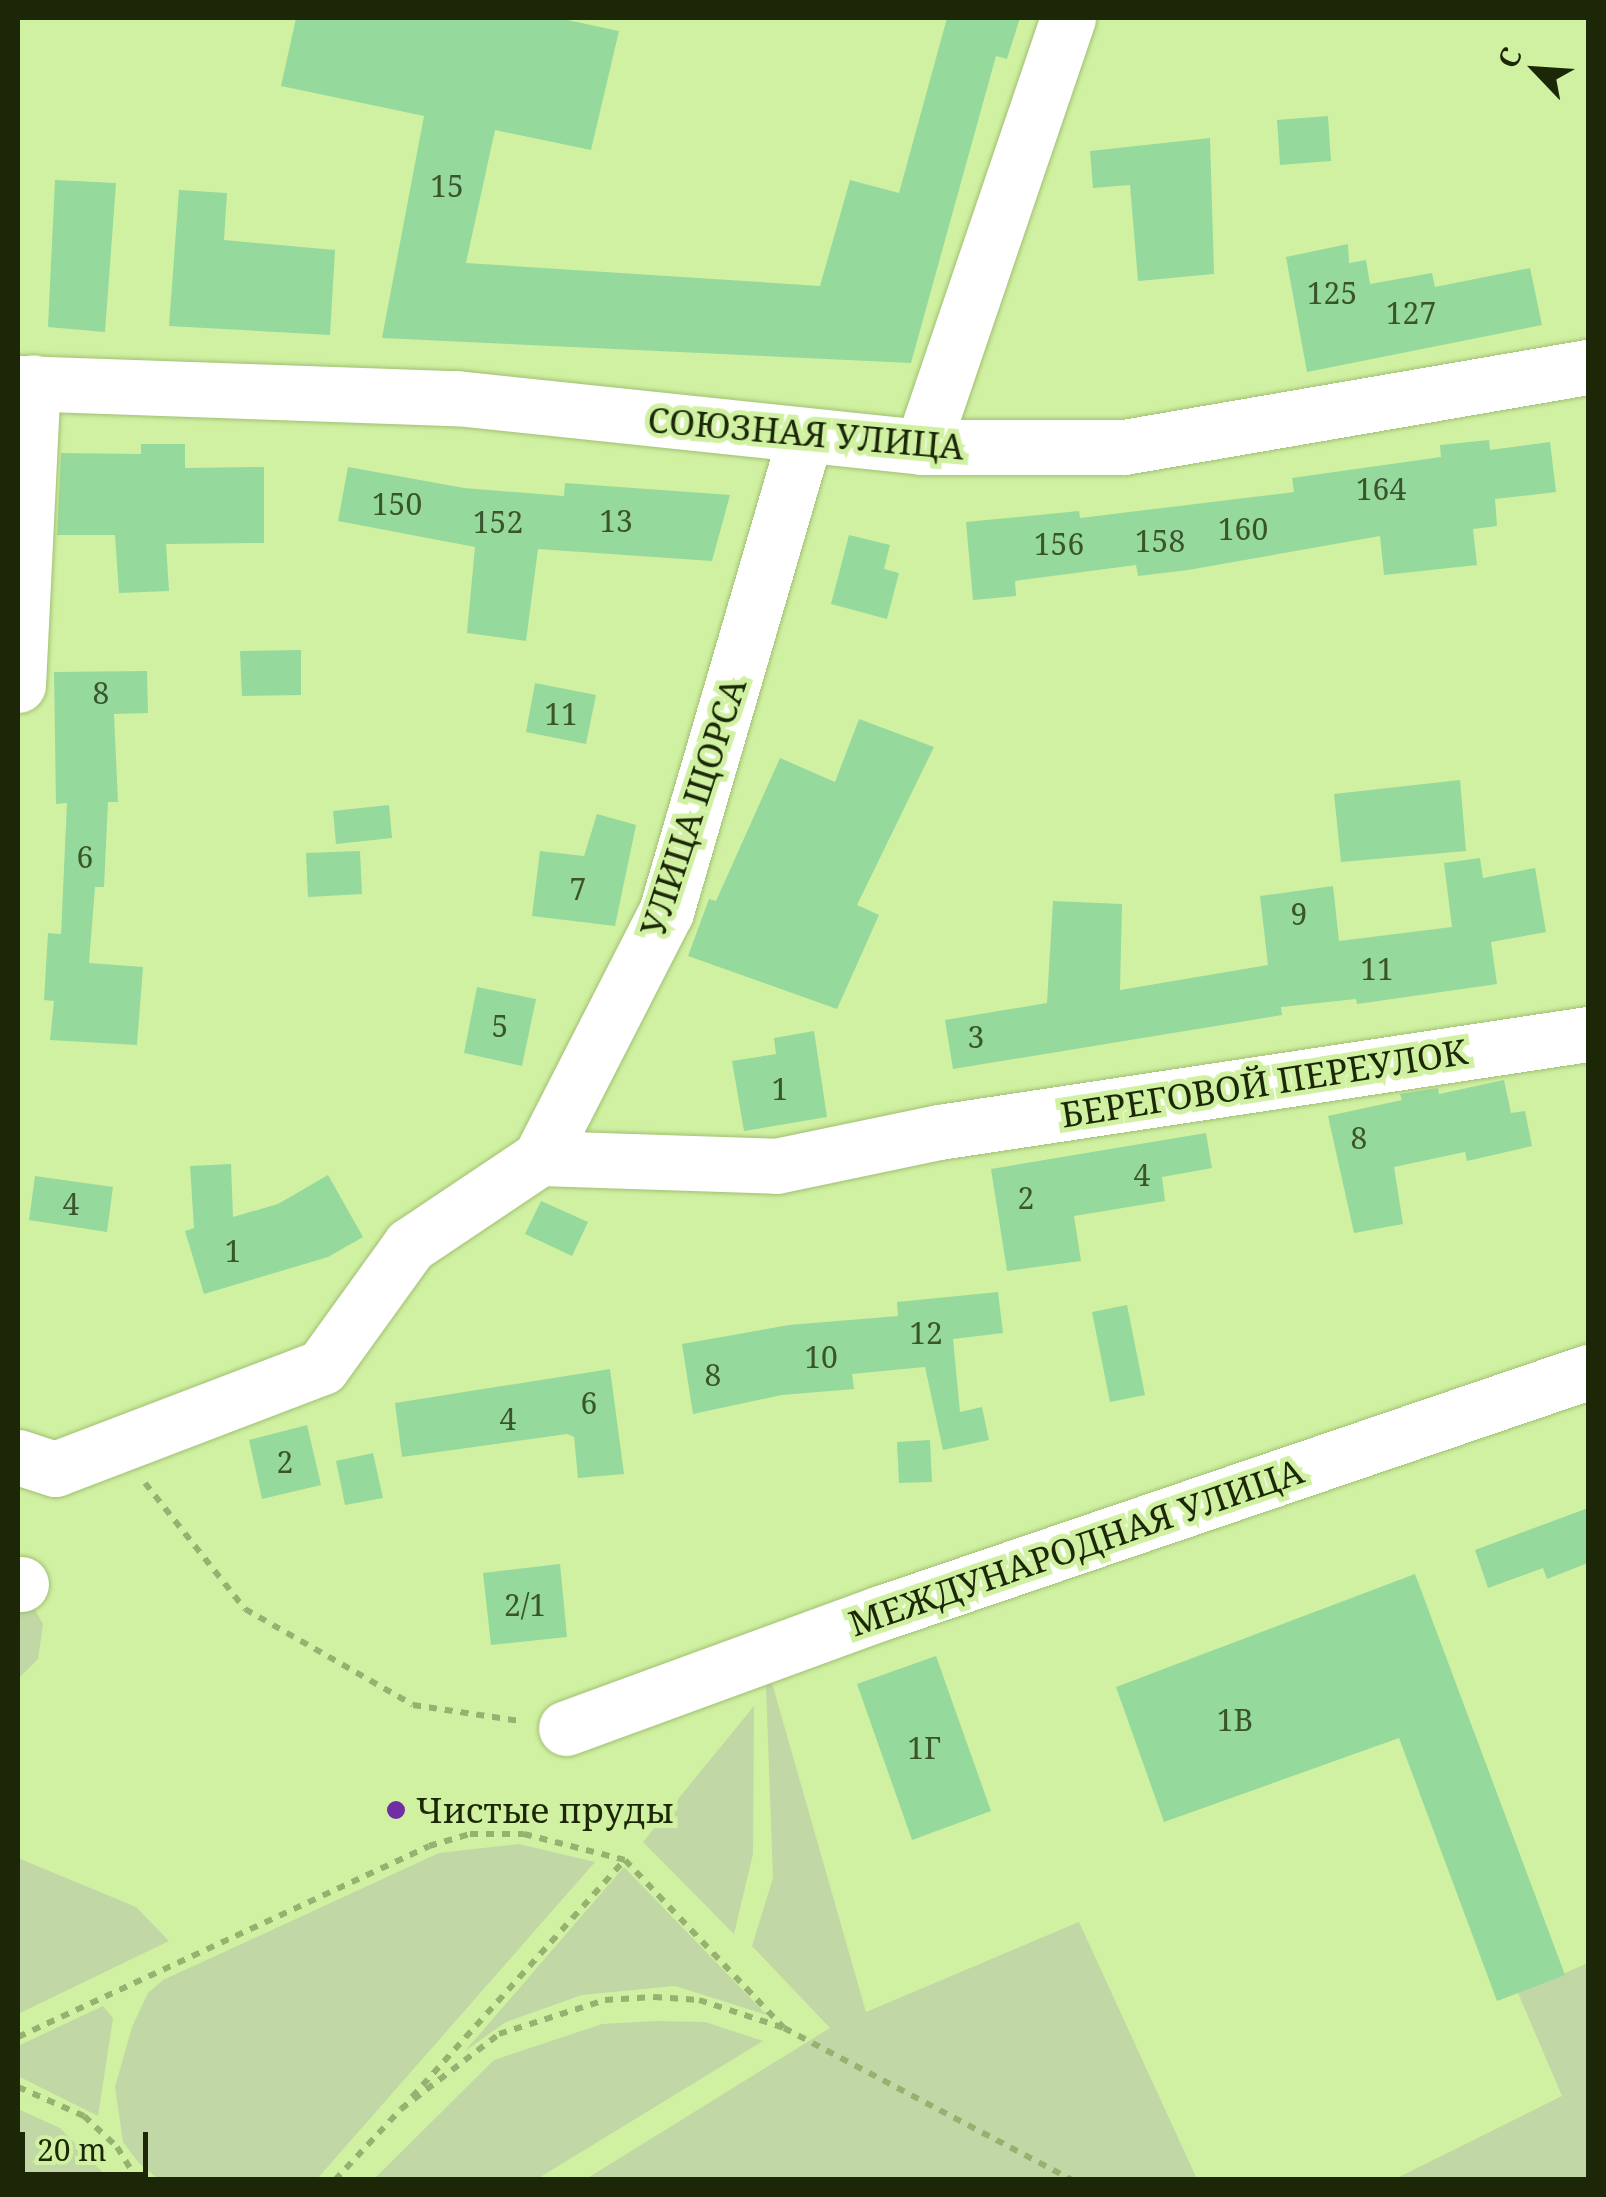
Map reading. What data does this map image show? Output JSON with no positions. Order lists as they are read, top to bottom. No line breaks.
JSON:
{"streets":{"street":["СОЮЗНАЯ УЛИЦА","УЛИЦА ЩОРСА","БЕРЕГОВОЙ ПЕРЕУЛОК","МЕЖДУНАРОДНАЯ УЛИЦА"]},"crossings":[["СОЮЗНАЯ УЛИЦА","УЛИЦА ЩОРСА"],["УЛИЦА ЩОРСА","БЕРЕГОВОЙ ПЕРЕУЛОК"]],"places":["Чистые пруды"],"house_numbers":["15","125","127","164","150","13","152","160","158","156","8","11","6","7","9","11","5","3","1","8","4","2","4","1","12","10","8","6","4","2","2/1","1В","1Г"],"scale_bar":"20 m","north":"top left"}
